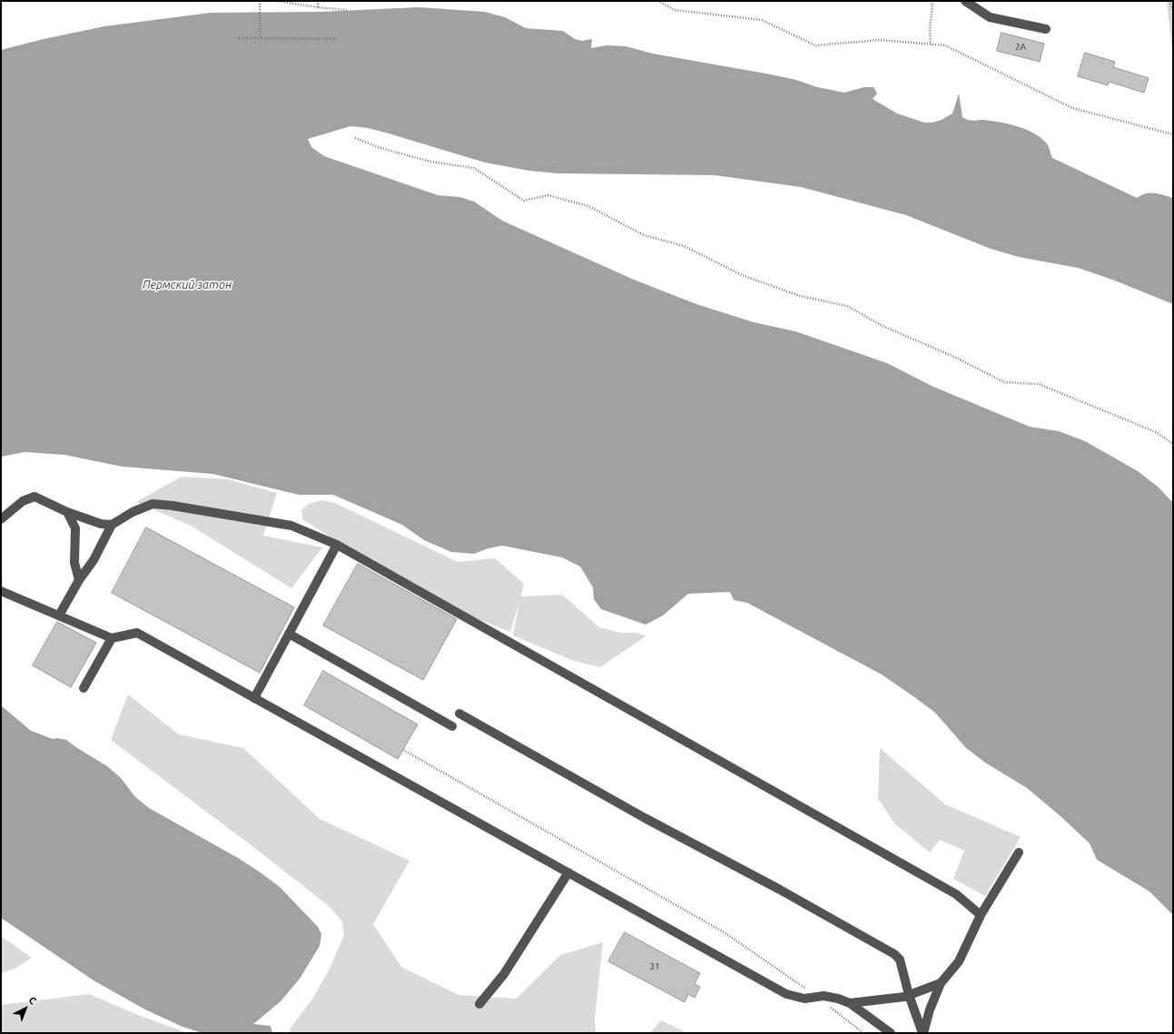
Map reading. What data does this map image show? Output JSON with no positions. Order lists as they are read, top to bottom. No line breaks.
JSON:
{"water":["Пермский затон"],"house_numbers":["2А","31"],"north":"top right"}
